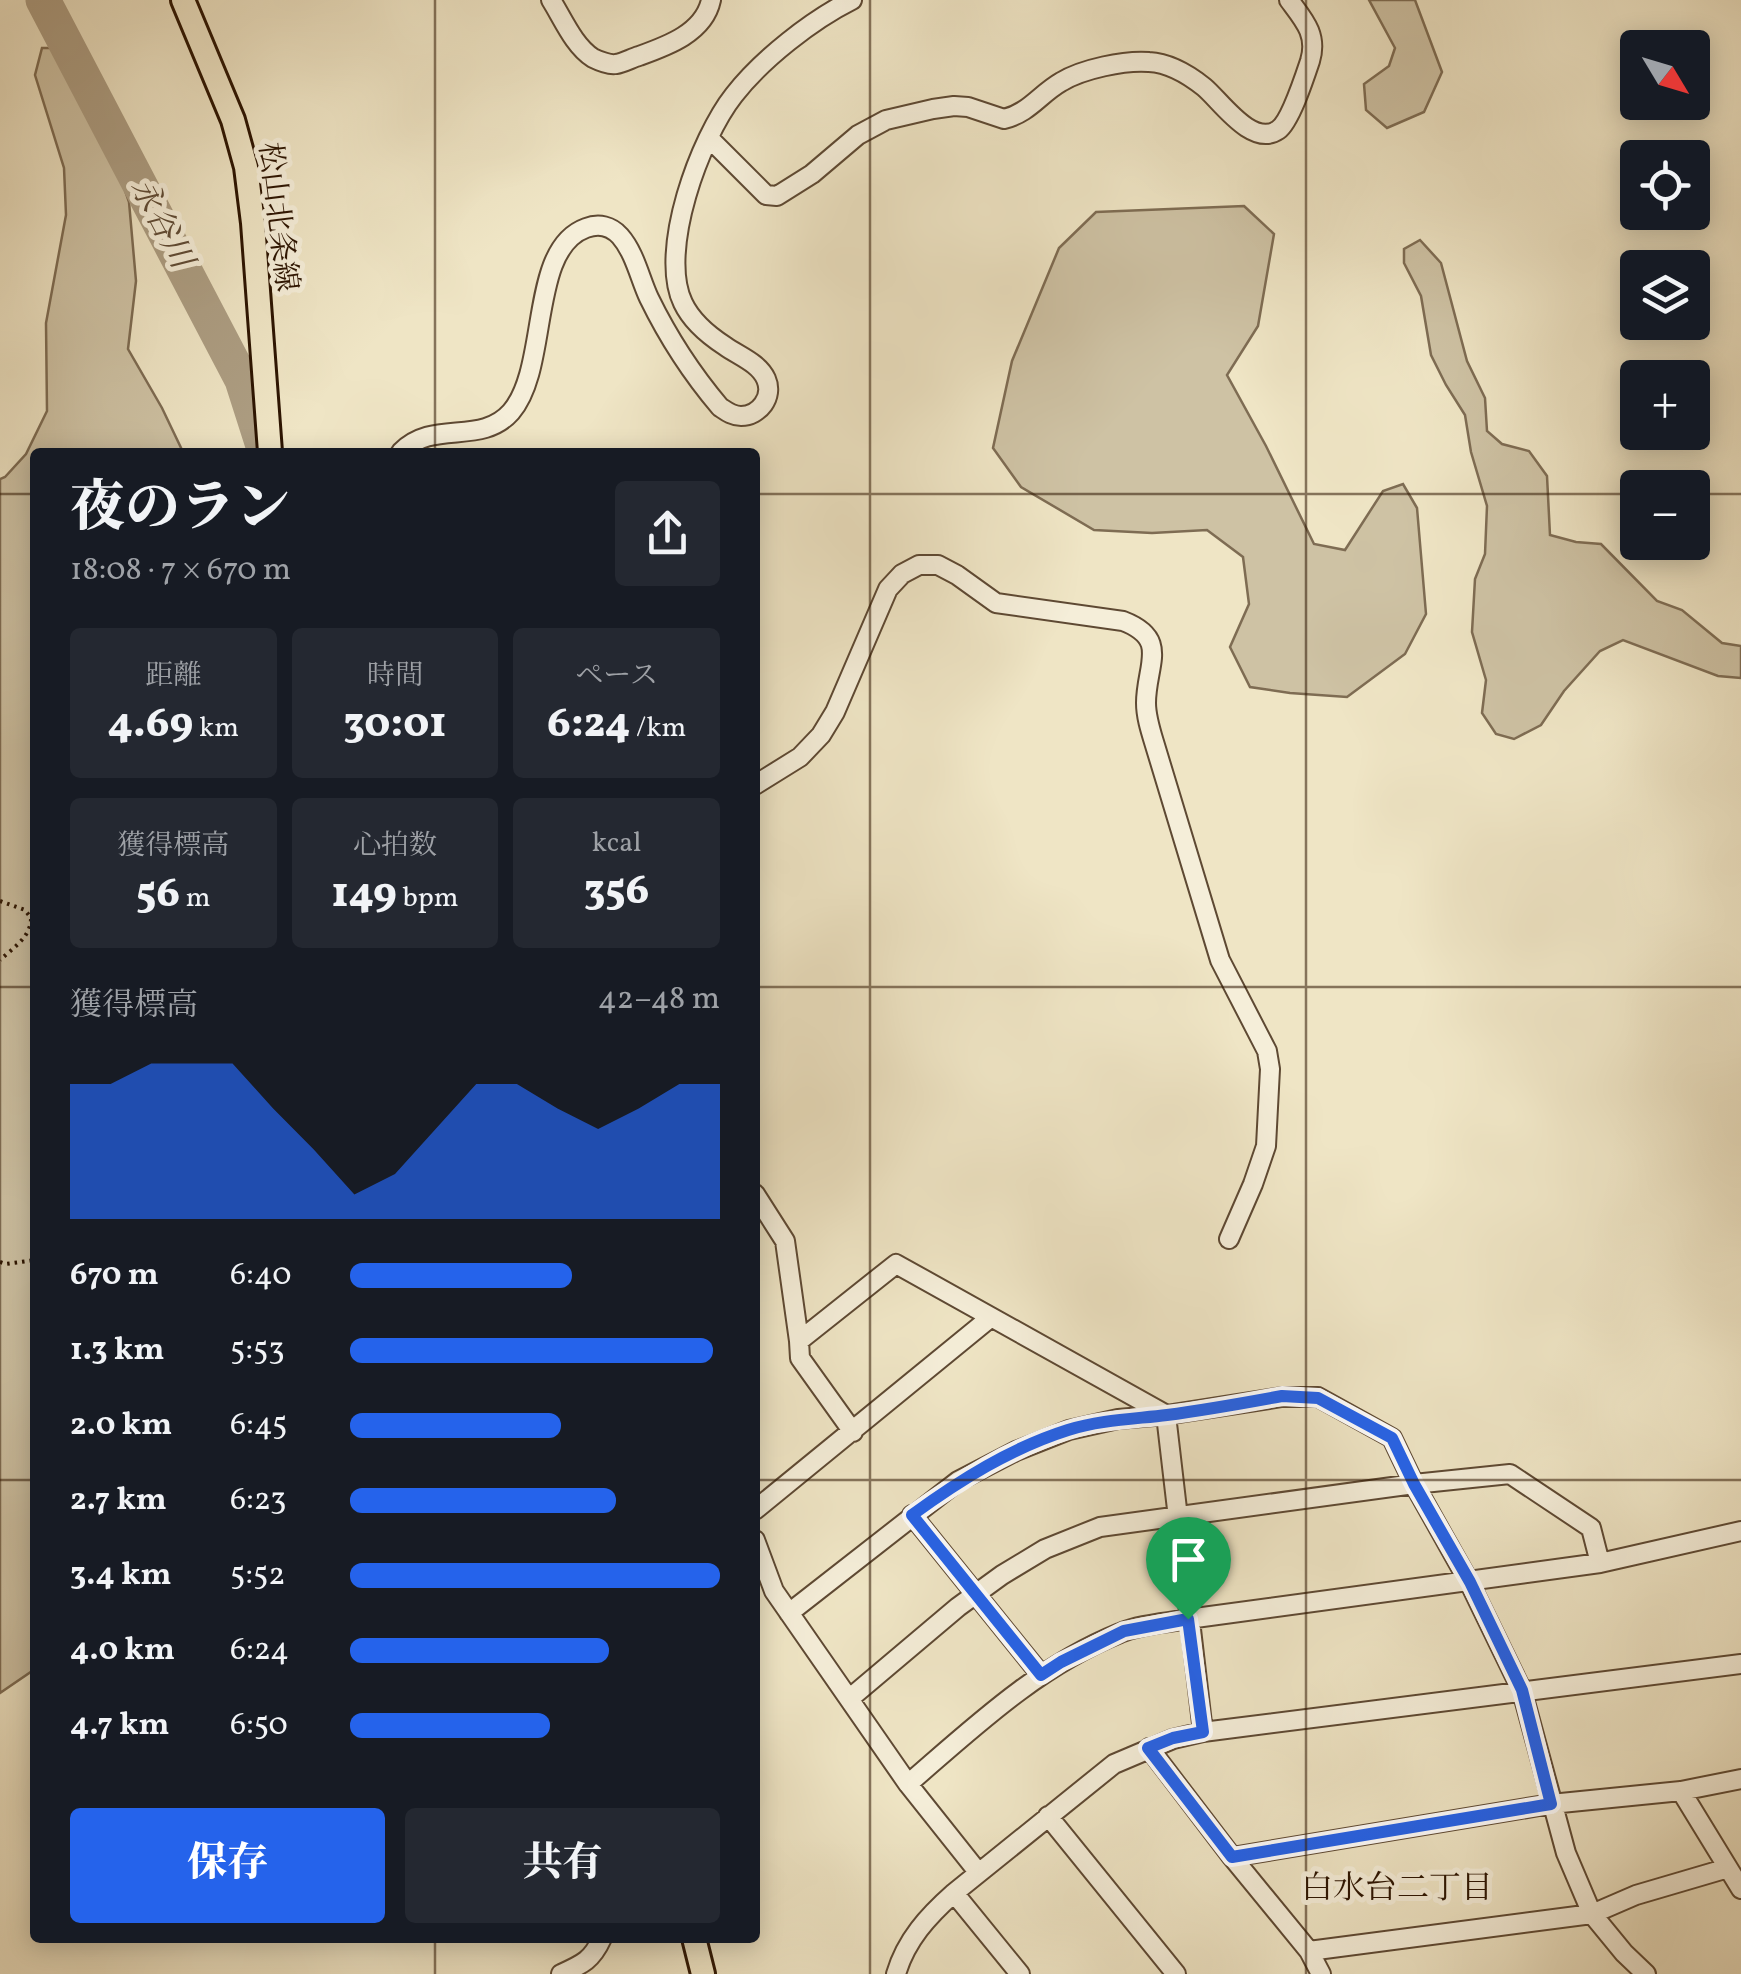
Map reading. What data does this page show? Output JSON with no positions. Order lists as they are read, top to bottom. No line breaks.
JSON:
{"streets":{"main road":["松山北条線"]},"districts":["白水台二丁目"],"water":["永谷川"],"north":"bottom right","page":{"map_buttons":["+","−"],"heading":["夜のラン","18:08 · 7 × 670 m"],"stats":[["距離","4.69 km"],["時間","30:01"],["ペース","6:24 /km"],["獲得標高","56 m"],["心拍数","149 bpm"],["kcal","356"]],"chart":["獲得標高","42–48 m"],"list":[{"name":"670 m","note":"6:40"},{"name":"1.3 km","note":"5:53"},{"name":"2.0 km","note":"6:45"},{"name":"2.7 km","note":"6:23"},{"name":"3.4 km","note":"5:52"},{"name":"4.0 km","note":"6:24"},{"name":"4.7 km","note":"6:50"}],"buttons":["保存","共有"]}}
